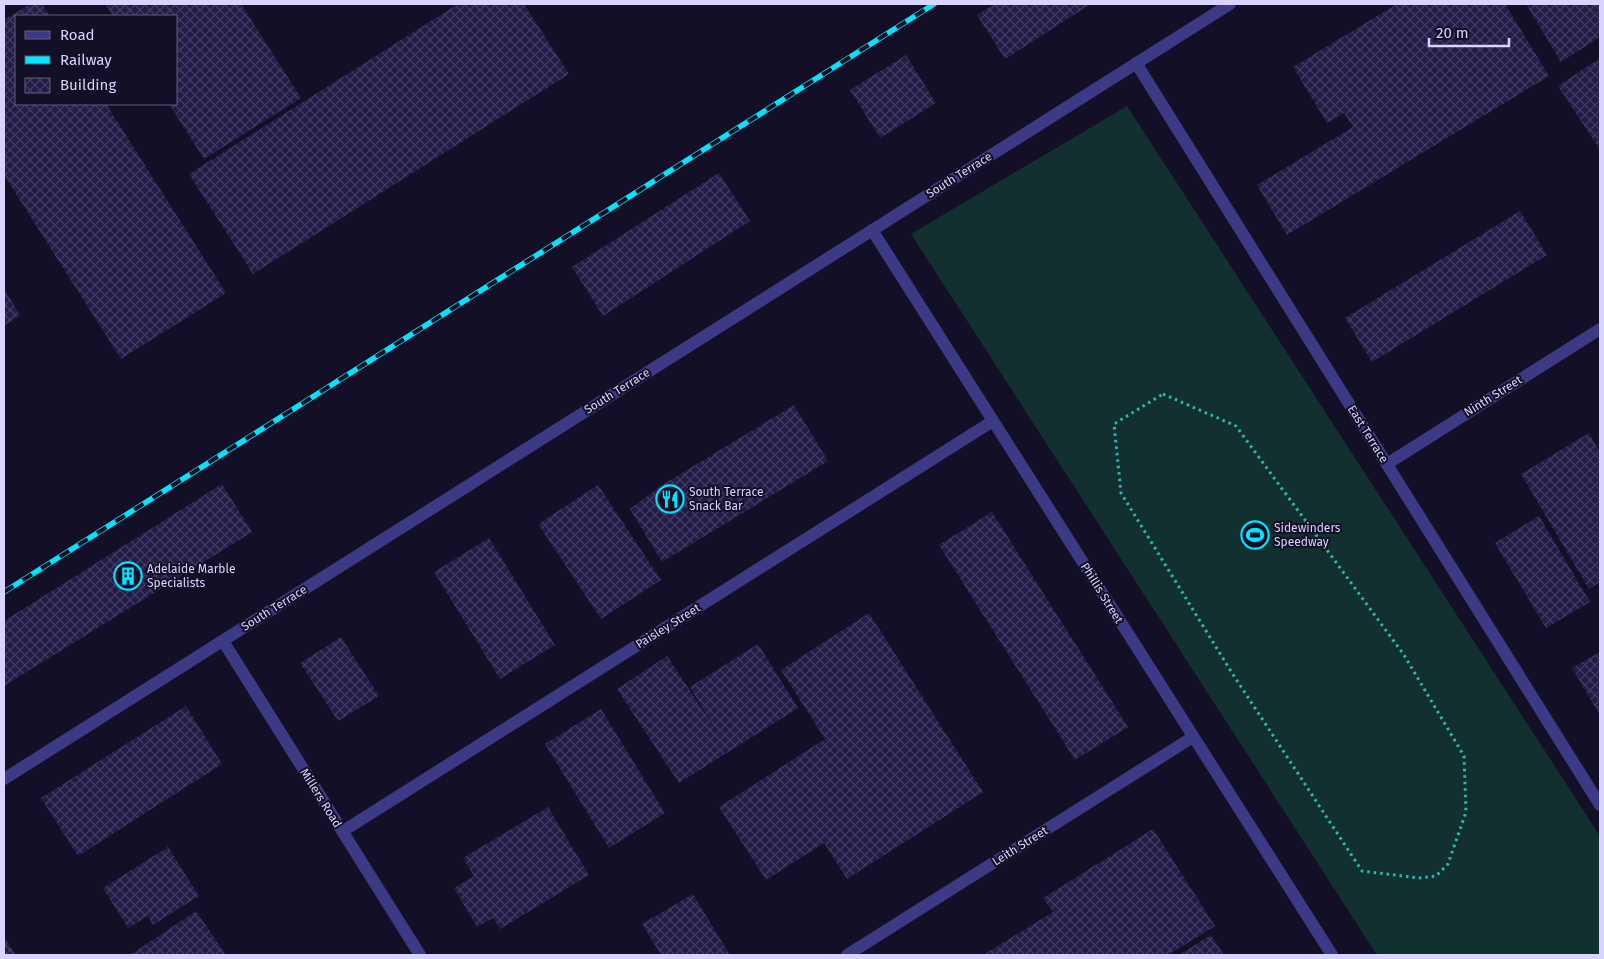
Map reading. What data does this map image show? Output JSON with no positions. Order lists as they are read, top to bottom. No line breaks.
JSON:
{"streets":{"street":["South Terrace","Ninth Street","East Terrace","Phillis Street","Paisley Street","Millers Road","Leith Street"]},"crossings":[["South Terrace","East Terrace"],["South Terrace","Phillis Street"],["South Terrace","Millers Road"],["Ninth Street","East Terrace"],["Phillis Street","Paisley Street"],["Phillis Street","Leith Street"],["Paisley Street","Millers Road"]],"places":{"restaurant":["South Terrace Snack Bar"],"sports":["Sidewinders Speedway"],"building":["Adelaide Marble Specialists"]},"legend":["Road","Railway","Building"],"scale_bar":"20 m"}
